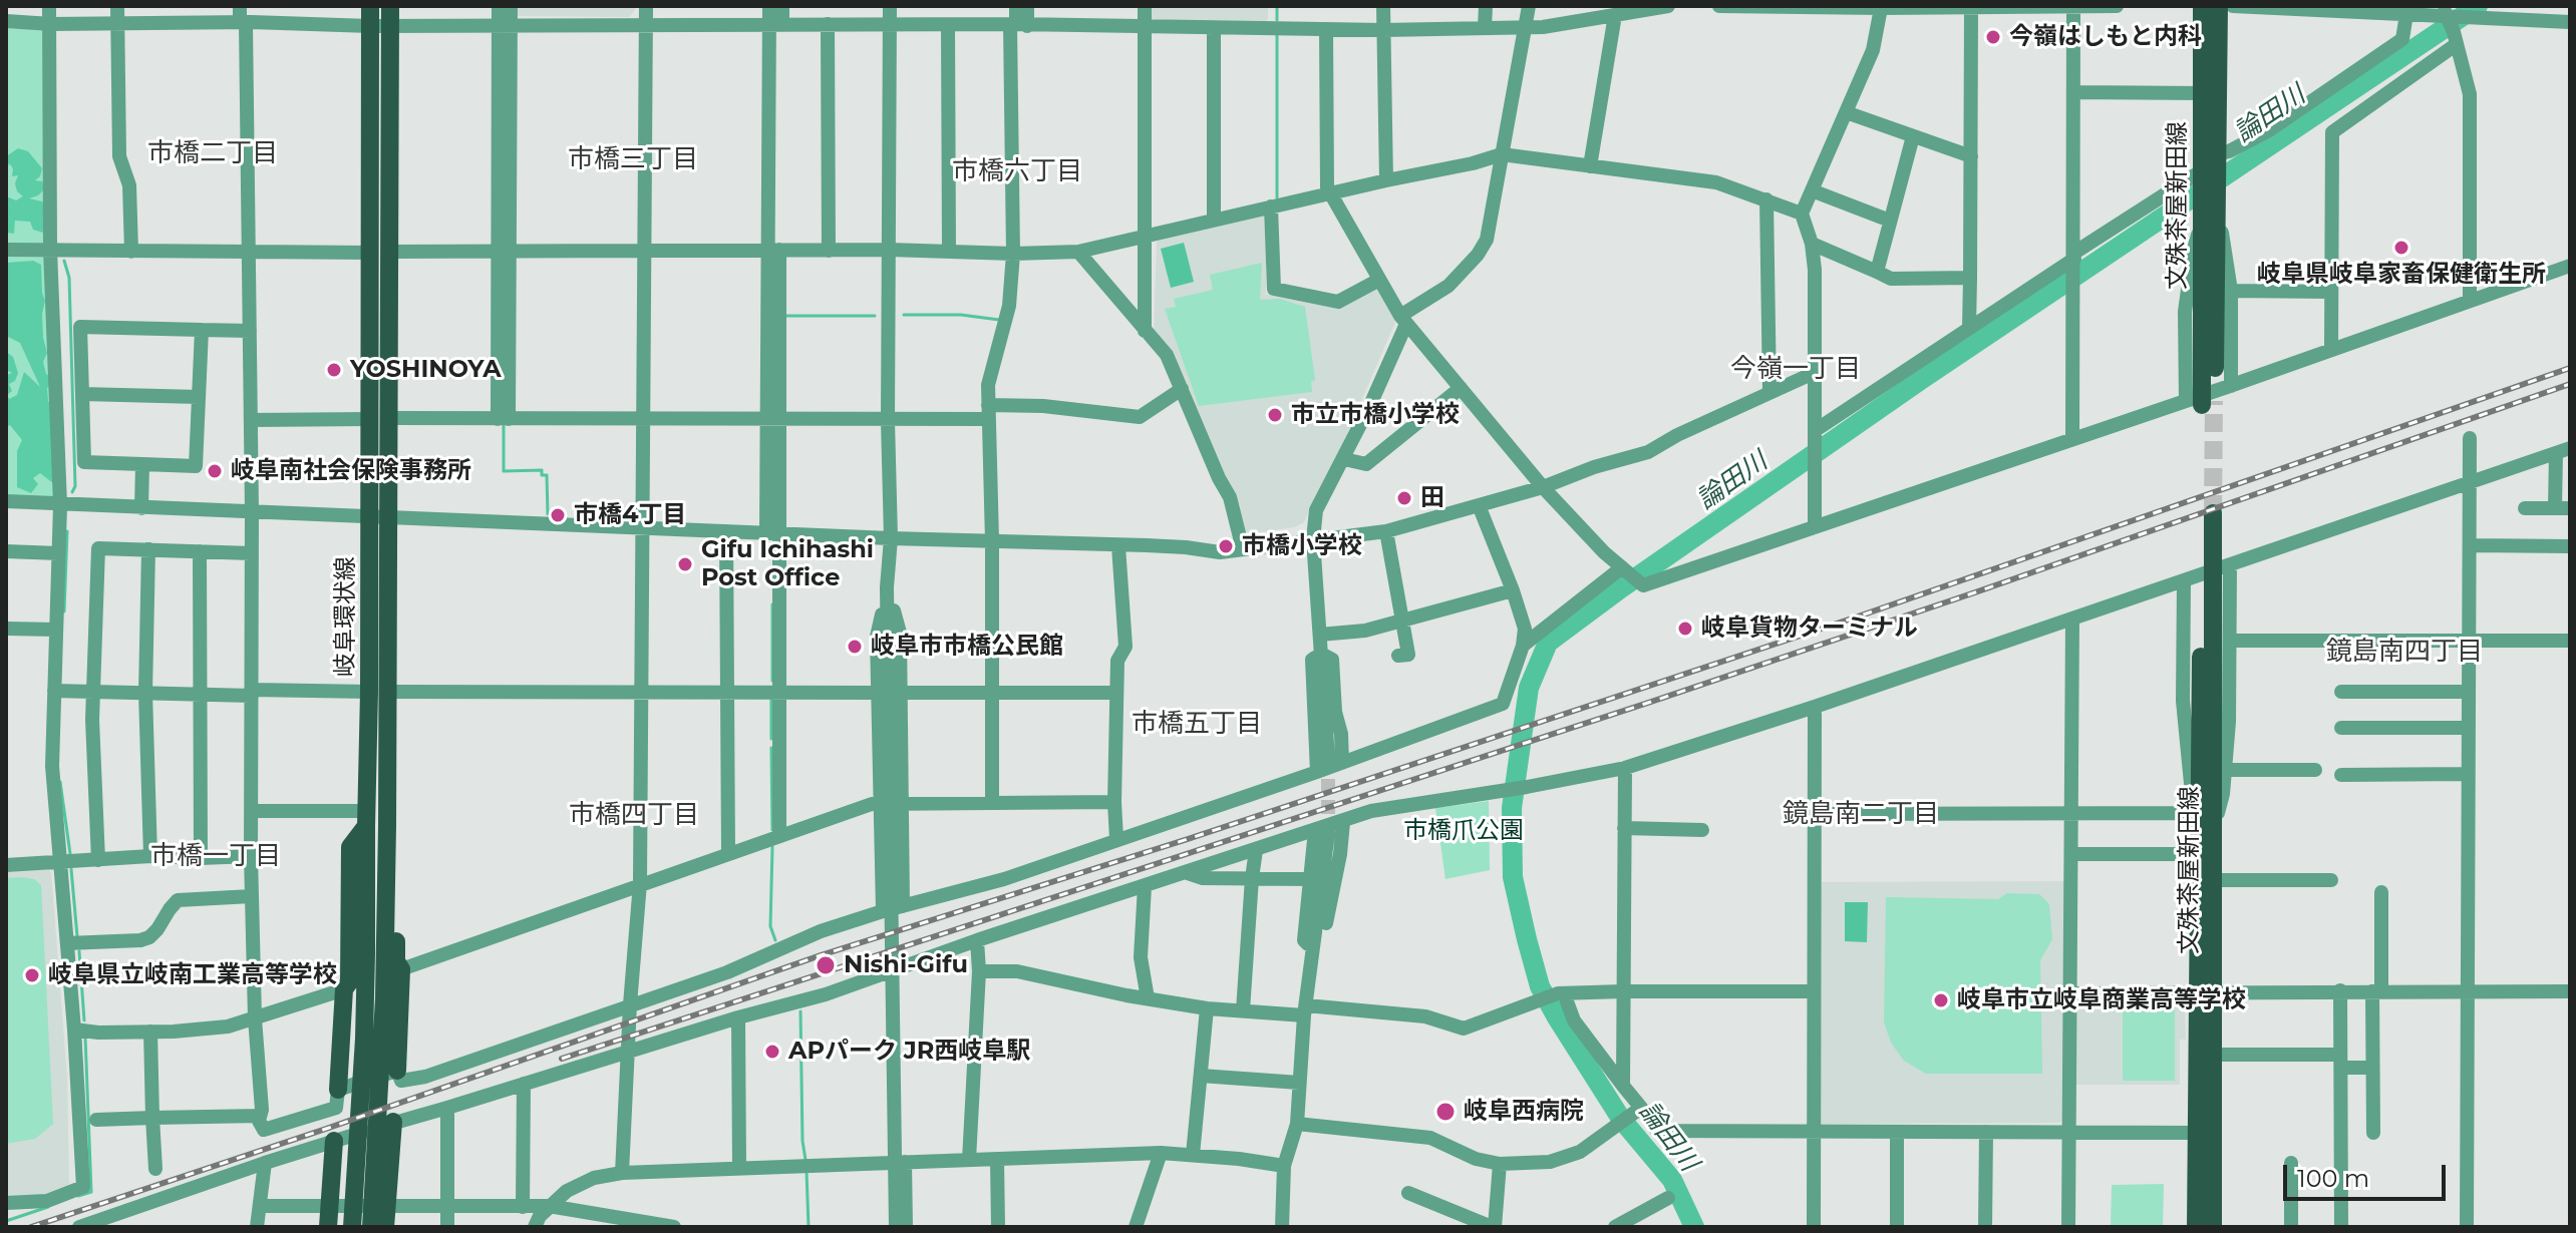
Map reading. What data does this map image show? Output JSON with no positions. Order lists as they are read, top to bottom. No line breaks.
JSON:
{"streets":{"main road":["文殊茶屋新田線","岐阜環状線"]},"districts":["市橋二丁目","市橋三丁目","市橋六丁目","今嶺一丁目","鏡島南四丁目","市橋五丁目","鏡島南二丁目","市橋四丁目","市橋一丁目"],"water":["論田川"],"parks":["市橋爪公園"],"places":["今嶺はしもと内科","岐阜県岐阜家畜保健衛生所","YOSHINOYA","市立市橋小学校","岐阜南社会保険事務所","田","市橋4丁目","市橋小学校","Gifu Ichihashi Post Office","岐阜貨物ターミナル","岐阜市市橋公民館","Nishi-Gifu","岐阜県立岐南工業高等学校","岐阜市立岐阜商業高等学校","APパーク JR西岐阜駅","岐阜西病院"],"scale_bar":"100 m"}
